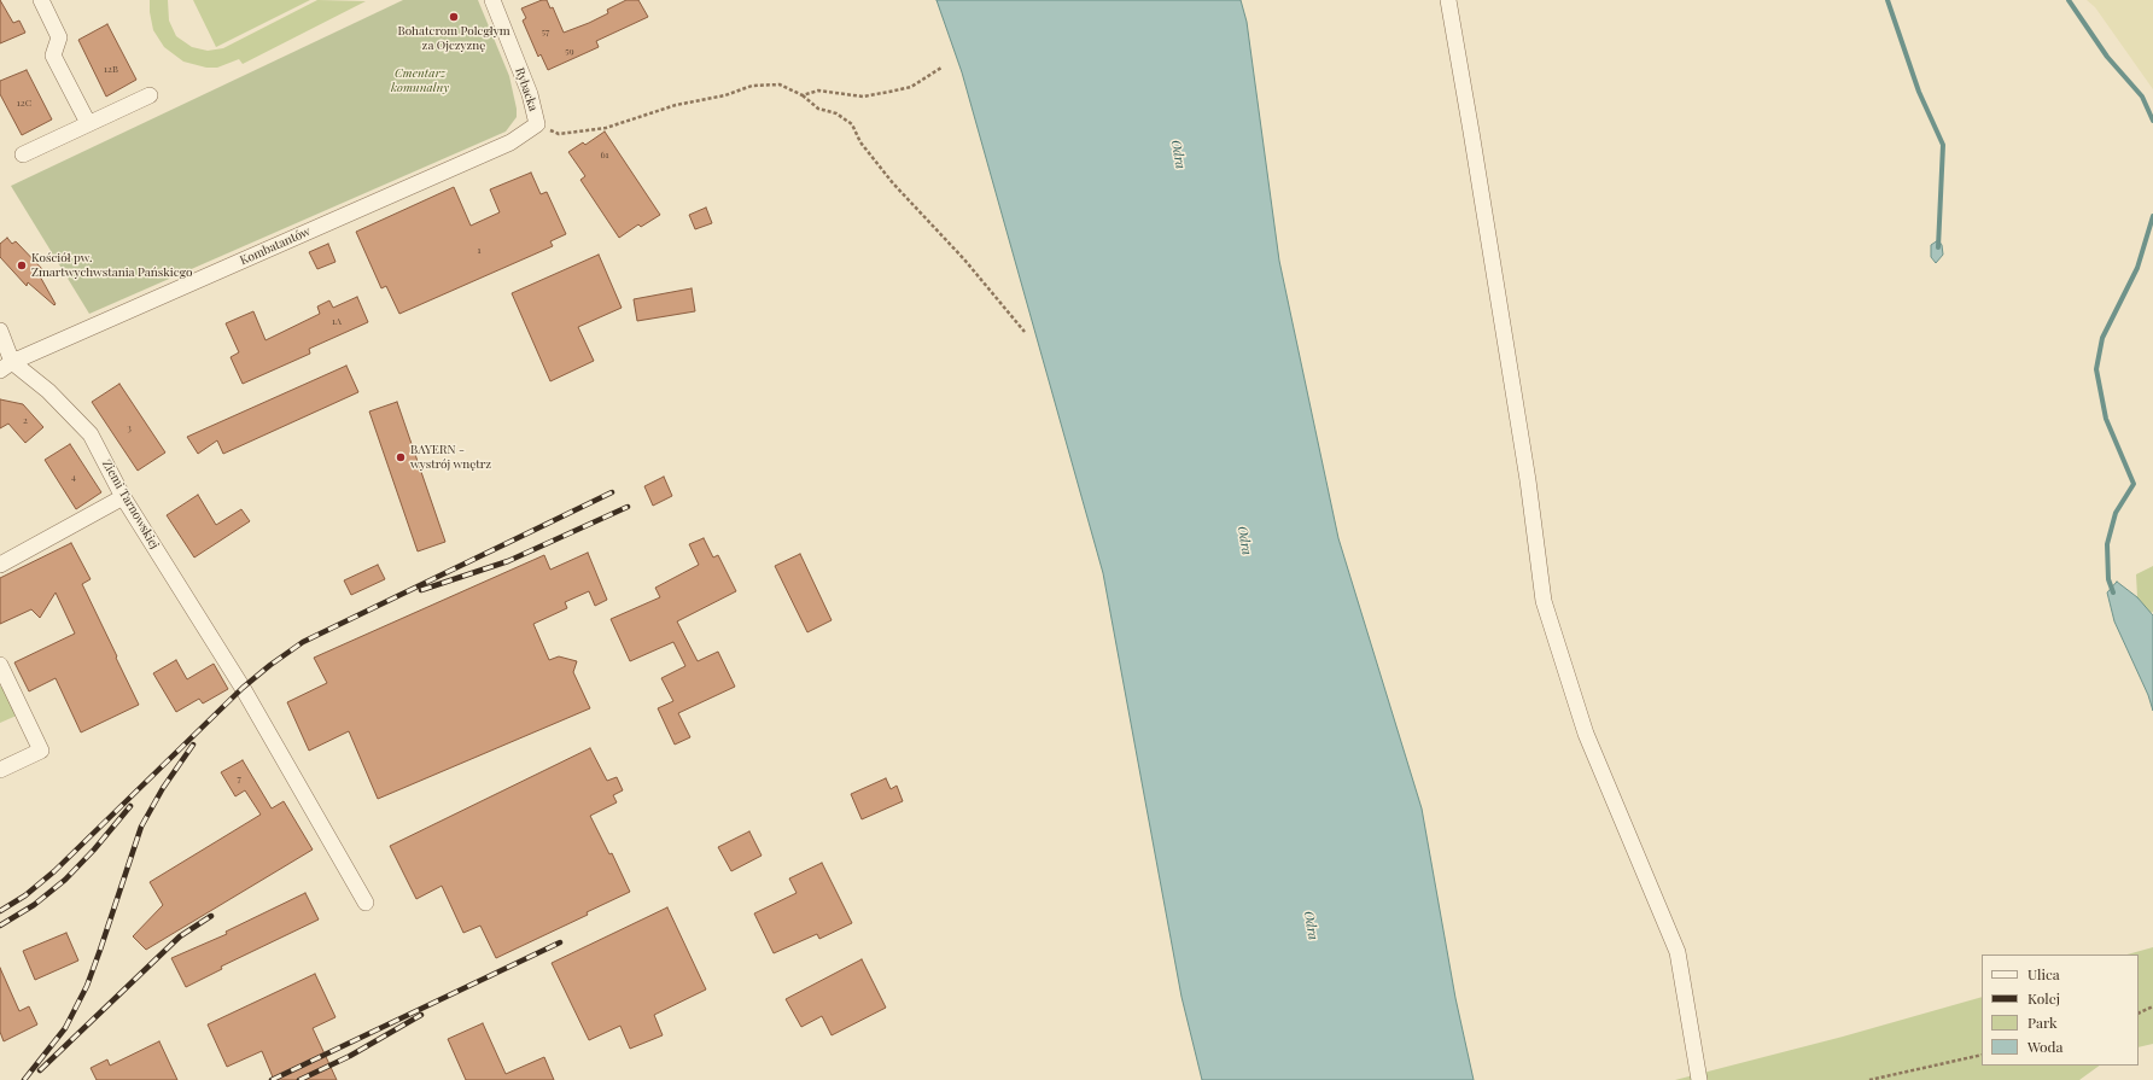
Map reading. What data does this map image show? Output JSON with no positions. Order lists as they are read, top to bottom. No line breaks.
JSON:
{"streets":{"street":["Rybacka","Kombatantów","Ziemi Tarnowskiej"]},"crossings":[["Rybacka","Kombatantów"],["Kombatantów","Ziemi Tarnowskiej"]],"water":["Odra"],"parks":["Cmentarz komunalny"],"places":["Bohaterom Poległym za Ojczyznę","Kościół pw. Zmartwychwstania Pańskiego","BAYERN - wystrój wnętrz"],"house_numbers":["57","59","12B","12C","61","1","1A","2","3","4","7"],"legend":["Ulica","Kolej","Park","Woda"]}
